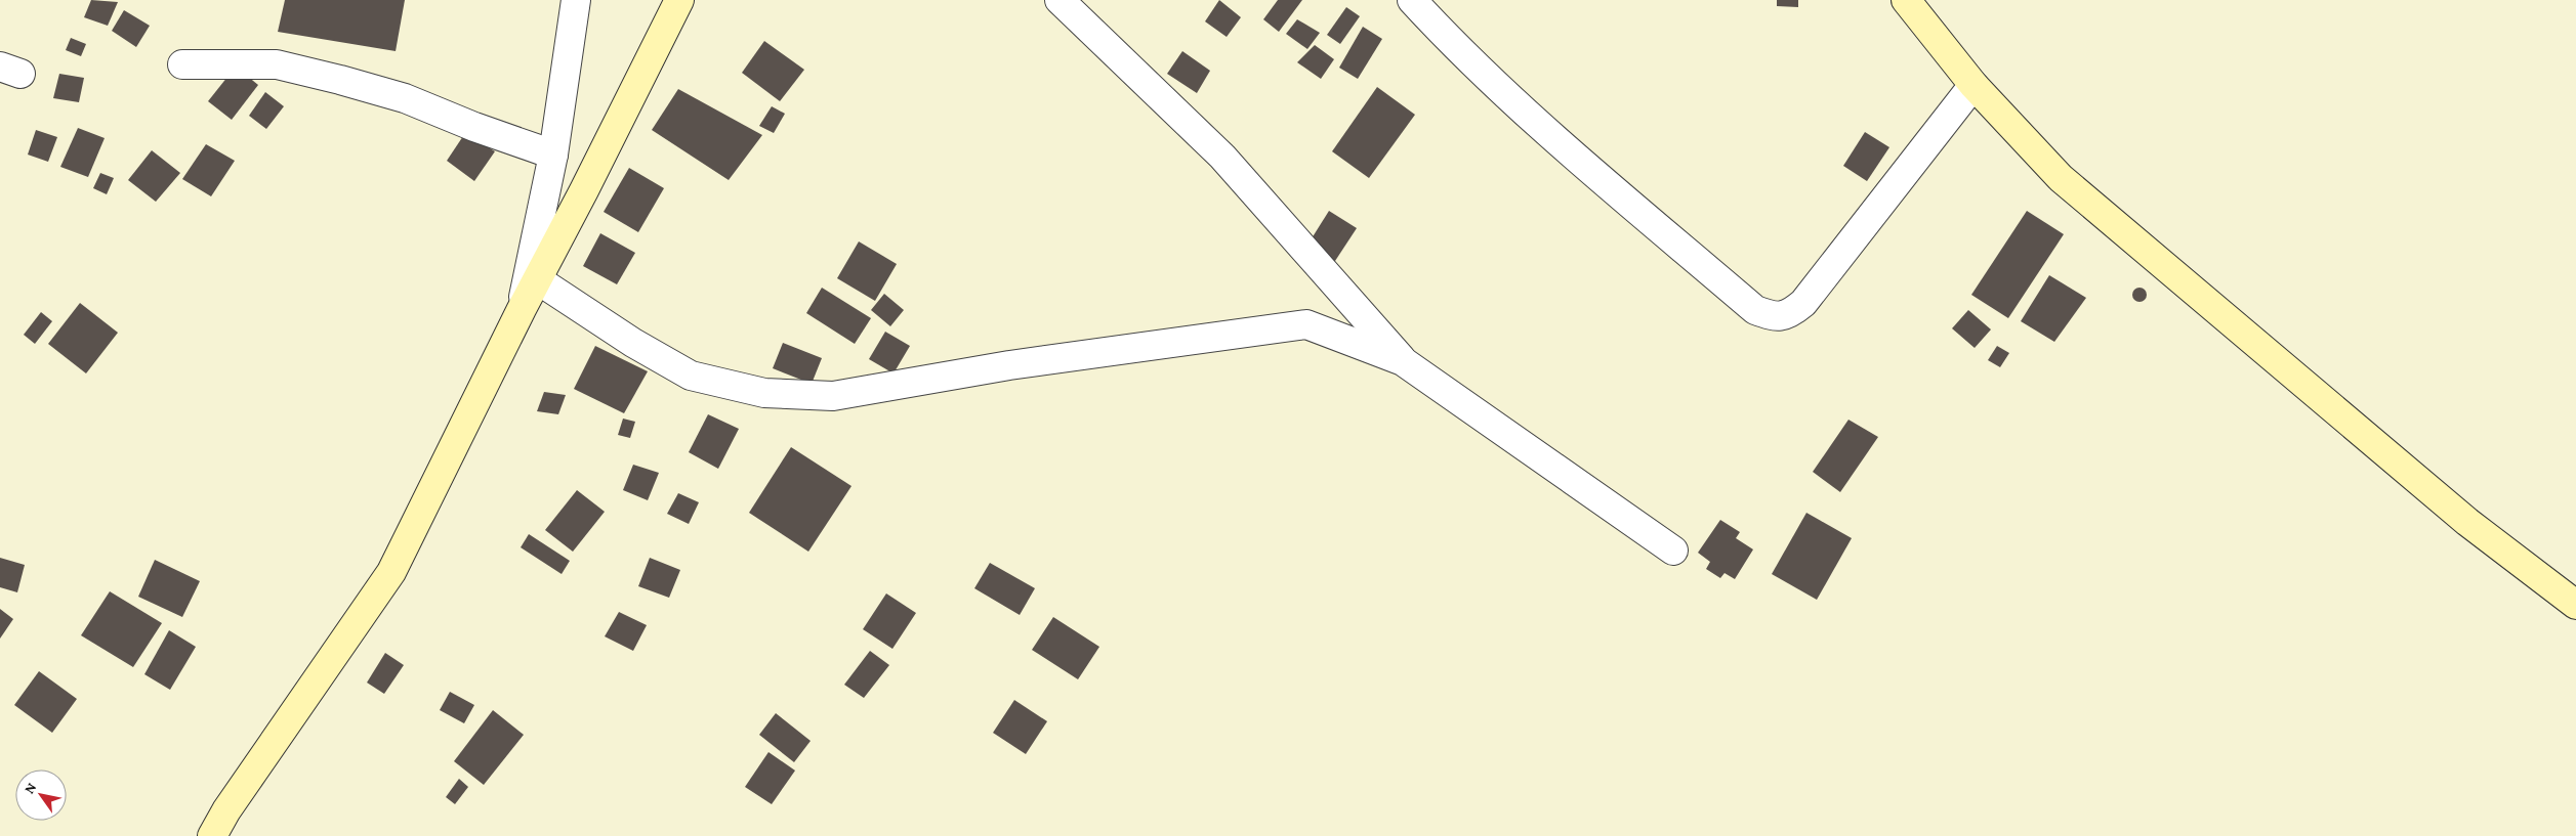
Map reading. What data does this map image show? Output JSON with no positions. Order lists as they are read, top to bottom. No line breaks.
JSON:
{"north":"top left"}
